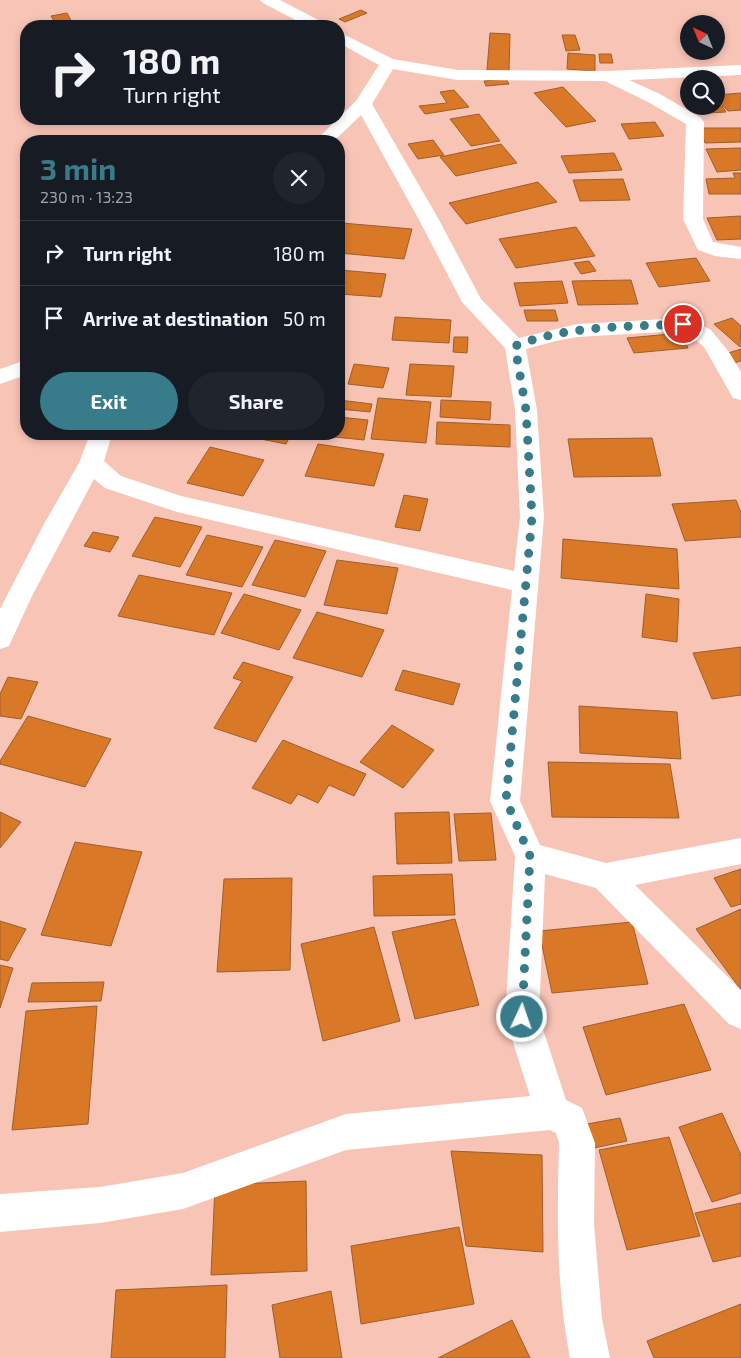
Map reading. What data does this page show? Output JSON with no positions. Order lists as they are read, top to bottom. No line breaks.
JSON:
{"north":"top left","page":{"turn":["180 m","Turn right"],"heading":["3 min","230 m · 13:23"],"list":[{"name":"Turn right","value":"180 m"},{"name":"Arrive at destination","value":"50 m"}],"buttons":["Exit","Share"]}}
